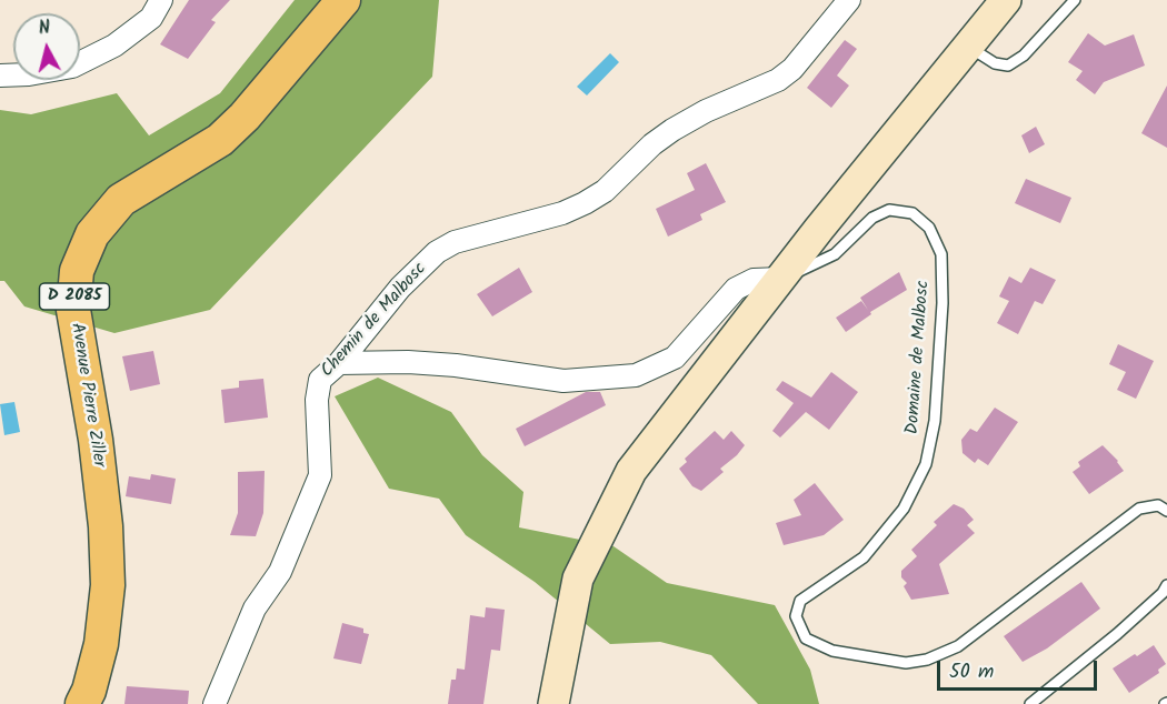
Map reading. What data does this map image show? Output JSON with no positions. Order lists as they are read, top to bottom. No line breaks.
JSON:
{"streets":{"main road":["D 2085","Avenue Pierre Ziller"],"street":["Chemin de Malbosc"],"lane":["Domaine de Malbosc"]},"scale_bar":"50 m","north":"top"}
